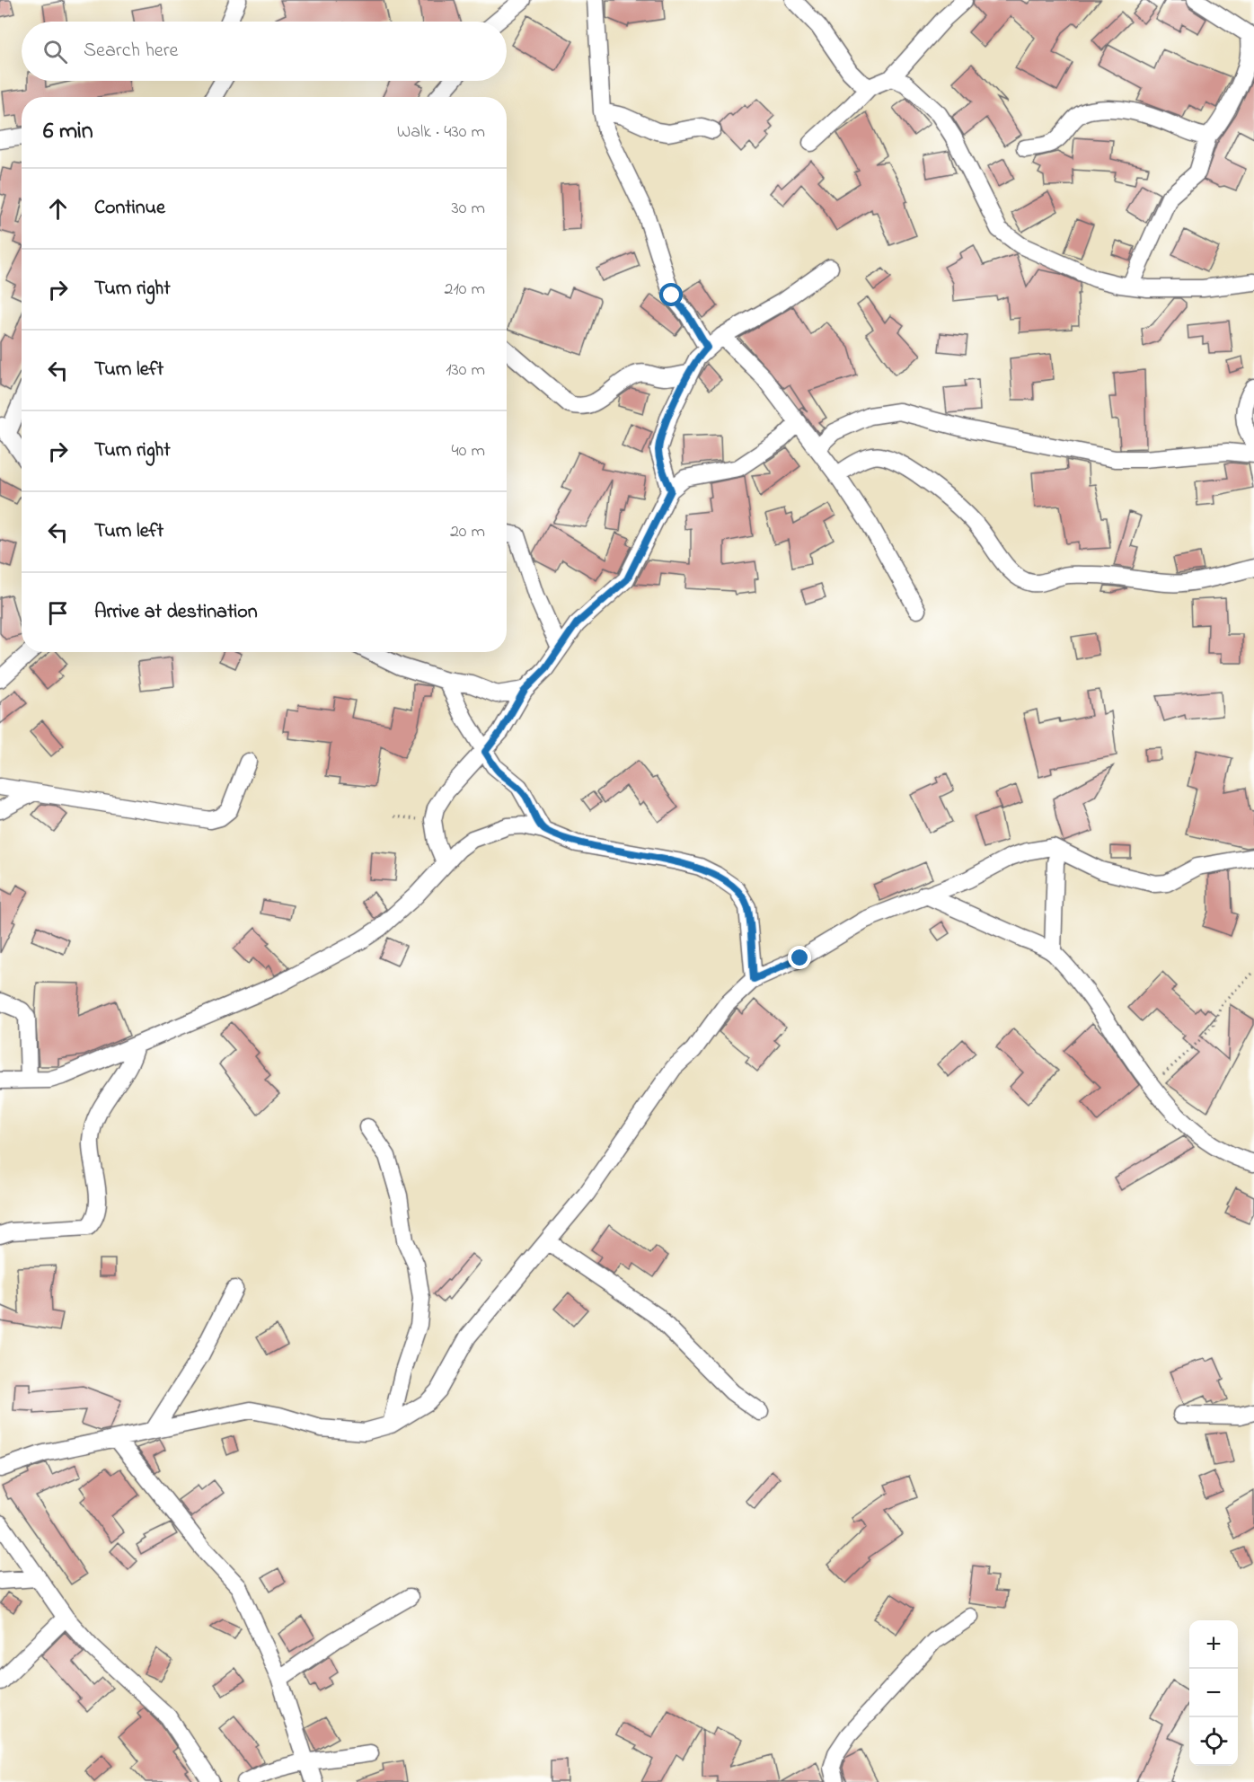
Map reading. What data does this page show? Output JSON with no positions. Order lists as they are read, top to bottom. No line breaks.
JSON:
{"page":{"search":"Search here","heading":["6 min","Walk · 430 m"],"list":[["Continue","30 m"],["Turn right","210 m"],["Turn left","130 m"],["Turn right","40 m"],["Turn left","20 m"],"Arrive at destination"],"map_buttons":["+","−"]}}
